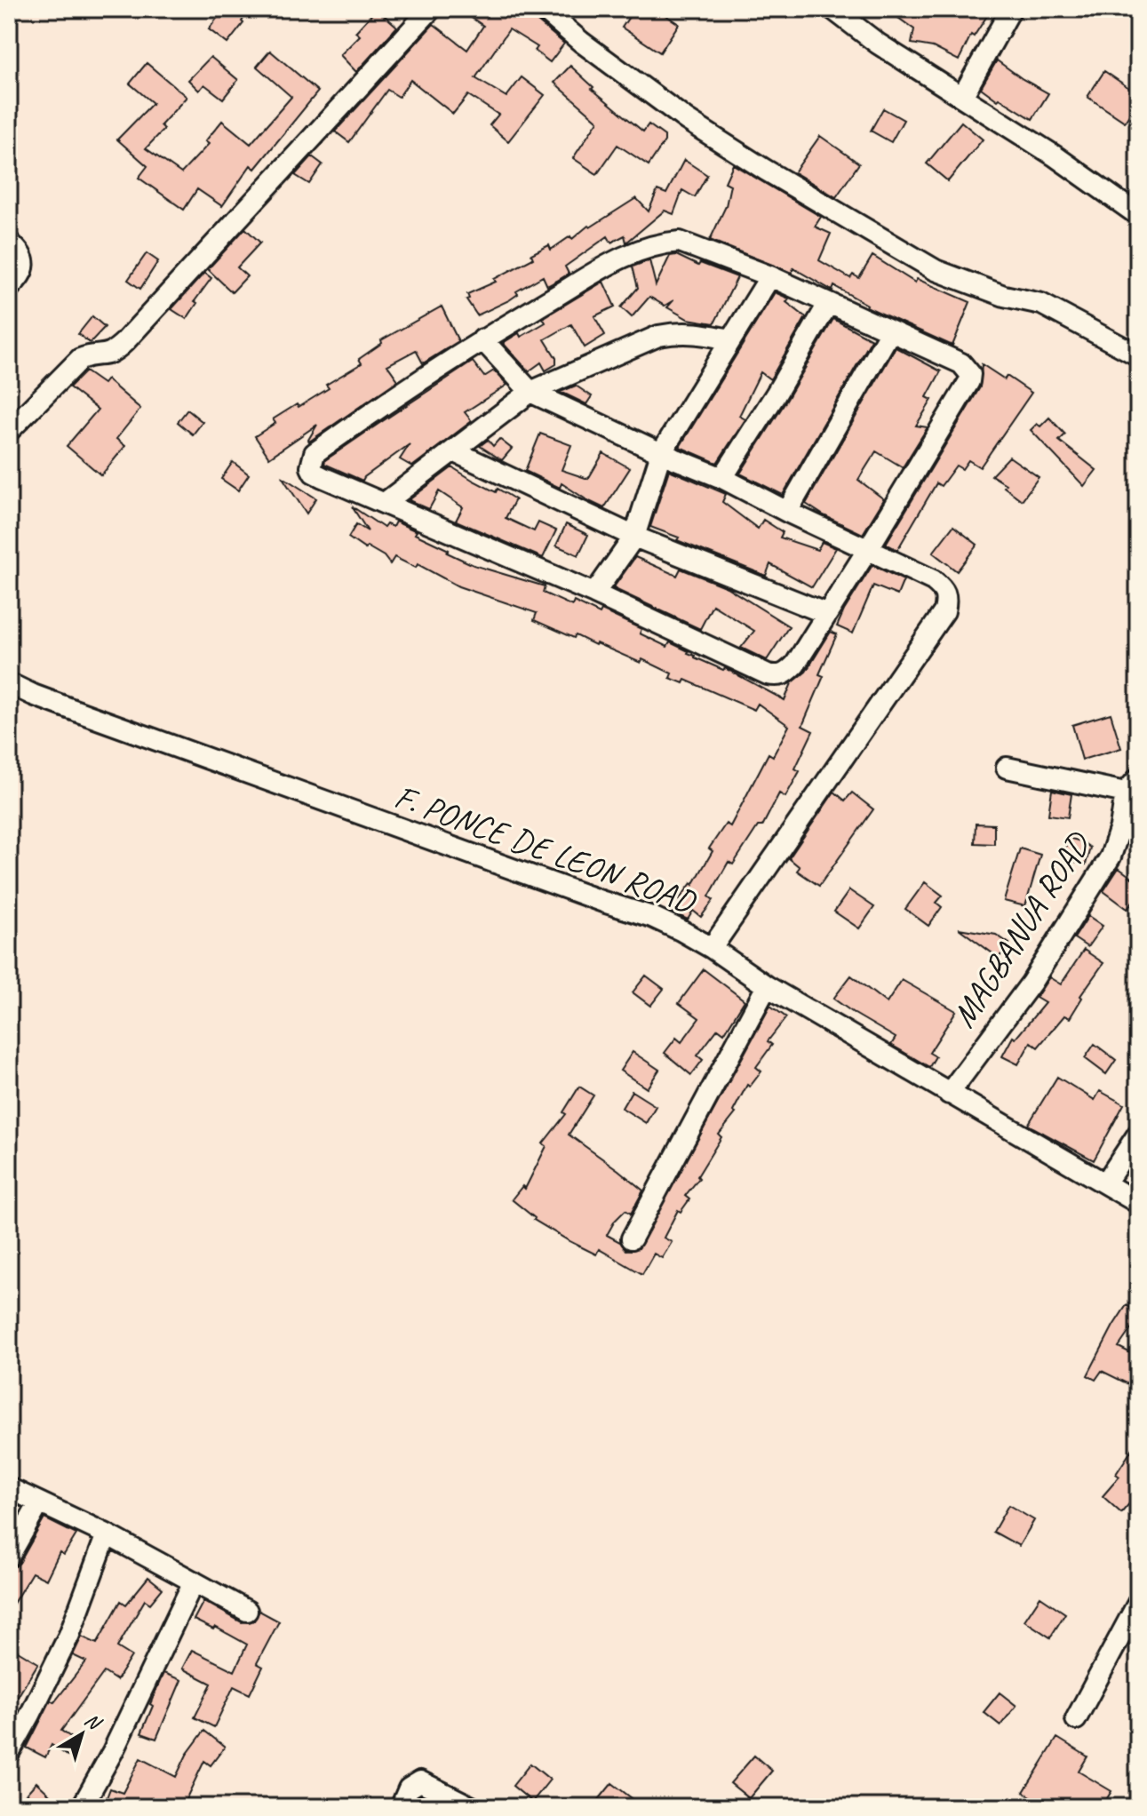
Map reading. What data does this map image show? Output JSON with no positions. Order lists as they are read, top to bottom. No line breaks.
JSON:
{"streets":{"street":["F. PONCE DE LEON ROAD","MAGBANUA ROAD"]},"crossings":[["F. PONCE DE LEON ROAD","MAGBANUA ROAD"]],"north":"top right"}
